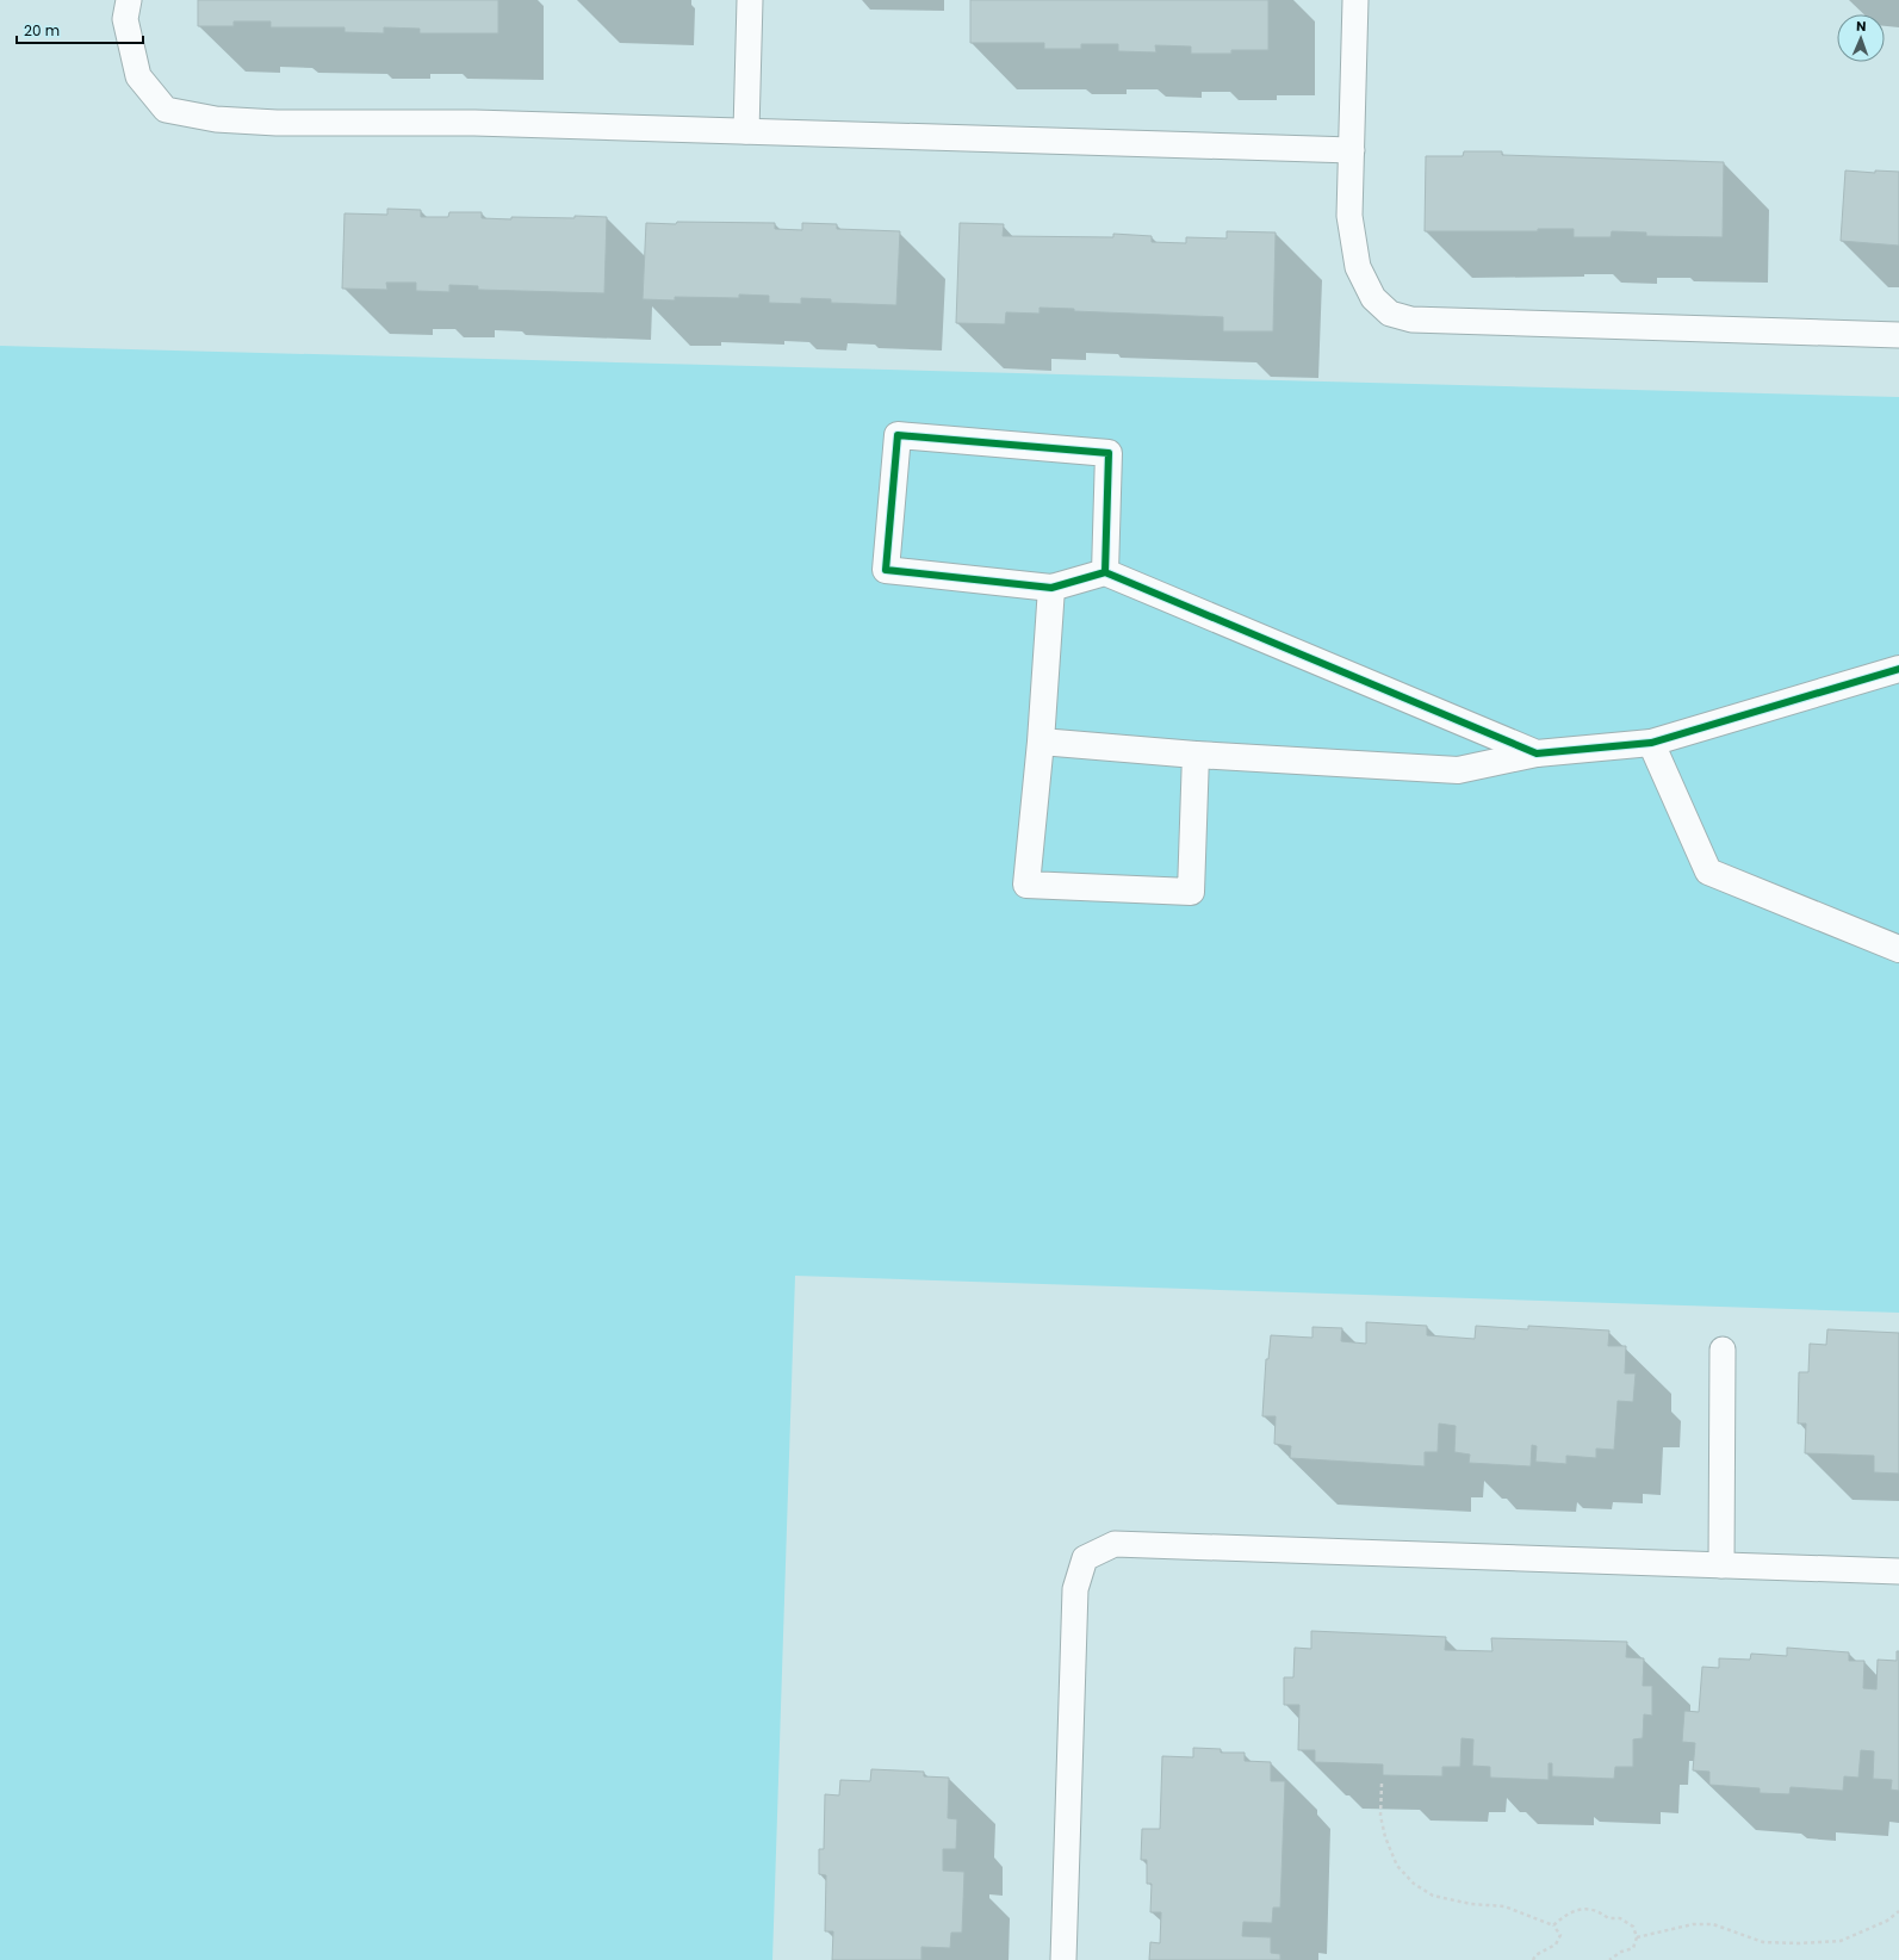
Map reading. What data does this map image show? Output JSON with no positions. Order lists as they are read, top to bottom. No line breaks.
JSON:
{"scale_bar":"20 m","north":"top"}
